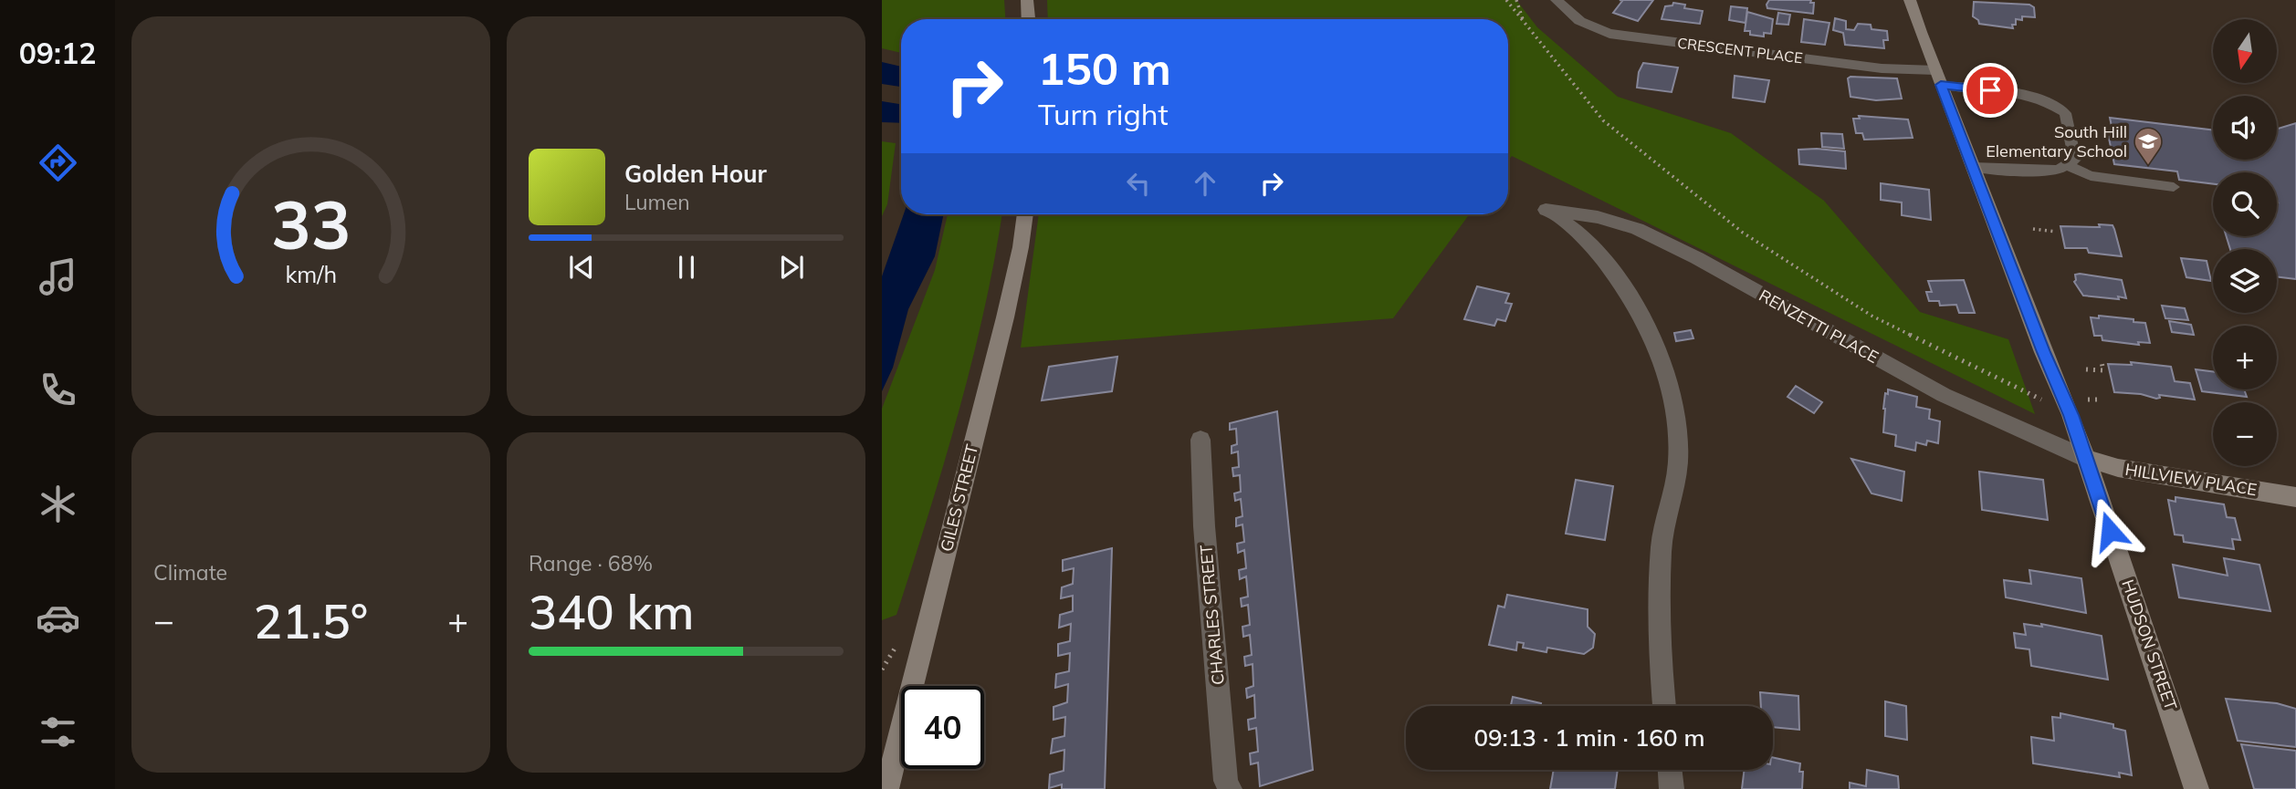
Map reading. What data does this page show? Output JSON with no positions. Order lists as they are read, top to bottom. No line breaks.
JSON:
{"streets":{"street":["CRESCENT PLACE","RENZETTI PLACE","HILLVIEW PLACE","GILES STREET","CHARLES STREET","HUDSON STREET"]},"crossings":[["CRESCENT PLACE","HUDSON STREET"],["RENZETTI PLACE","HILLVIEW PLACE"],["RENZETTI PLACE","HUDSON STREET"],["HILLVIEW PLACE","HUDSON STREET"]],"places":{"school or university":["South Hill Elementary School"]},"north":"bottom","page":{"tabs":"09:12","map_buttons":["+","−"],"turn":["150 m","Turn right"],"song":["Golden Hour","Lumen"],"tile":["Climate",["Range · 68%","340 km"]],"heat":["−","21.5°","+"],"limit":"40","trip":"09:13 · 1 min · 160 m","gauge":["33","km/h"]}}
